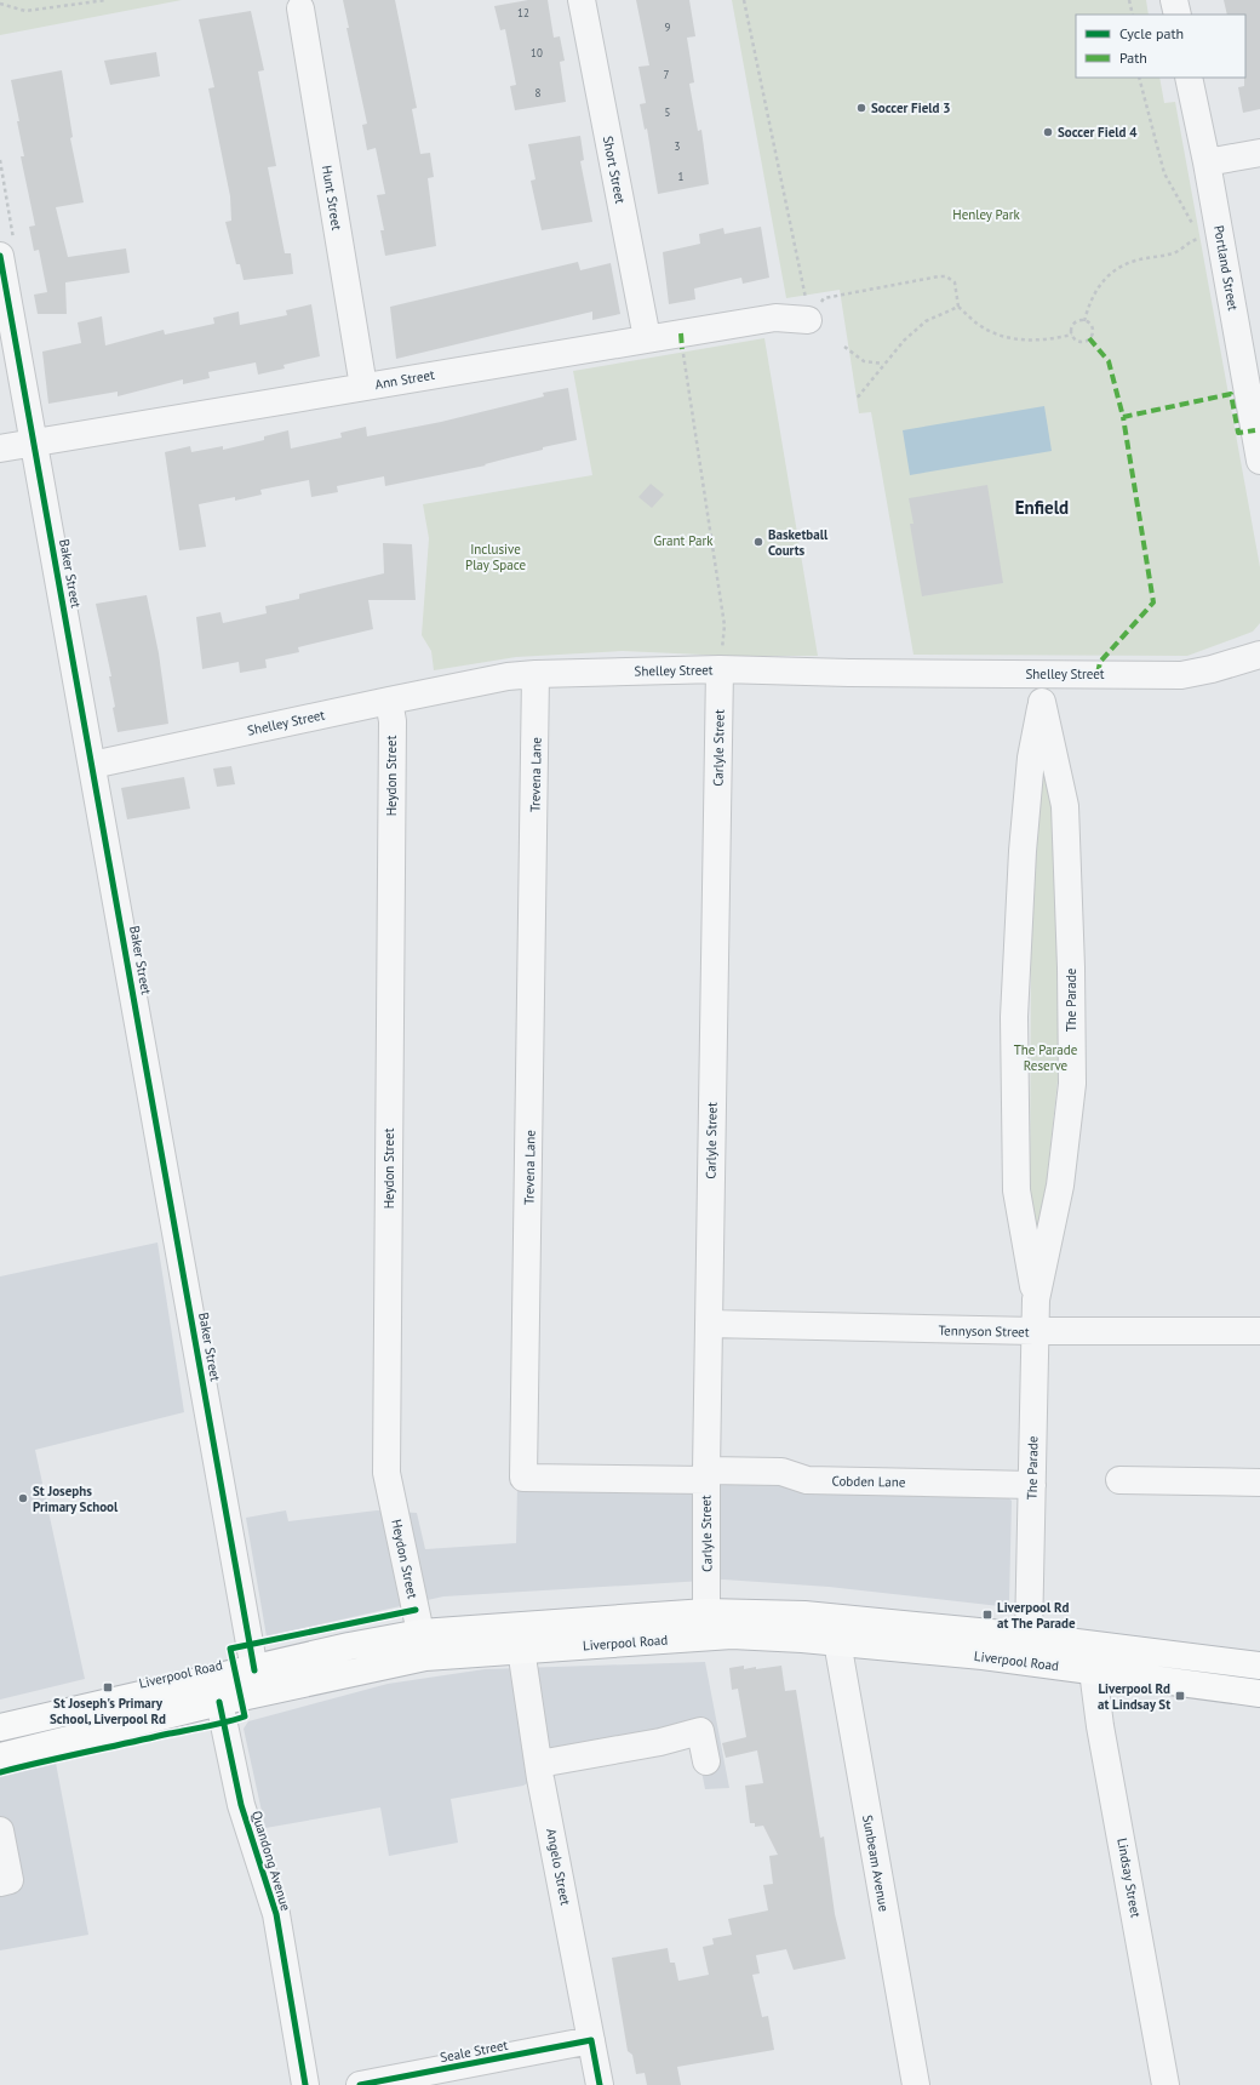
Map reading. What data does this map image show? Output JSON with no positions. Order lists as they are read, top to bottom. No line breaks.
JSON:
{"streets":{"highway":["Liverpool Road"],"street":["Short Street","Hunt Street","Portland Street","Ann Street","Baker Street","Shelley Street","Carlyle Street","Trevena Lane","Heydon Street","The Parade","Tennyson Street","Cobden Lane","Quandong Avenue","Sunbeam Avenue","Angelo Street","Lindsay Street","Seale Street"]},"crossings":[["Short Street","Ann Street"],["Hunt Street","Ann Street"],["Ann Street","Baker Street"],["Baker Street","Shelley Street"],["Baker Street","Liverpool Road"],["Shelley Street","Carlyle Street"],["Shelley Street","Trevena Lane"],["Shelley Street","Heydon Street"],["Shelley Street","The Parade"],["Carlyle Street","Trevena Lane"],["Carlyle Street","Tennyson Street"],["Carlyle Street","Cobden Lane"],["Carlyle Street","Liverpool Road"],["Trevena Lane","Cobden Lane"],["Heydon Street","Liverpool Road"],["The Parade","Tennyson Street"],["The Parade","Cobden Lane"],["The Parade","Liverpool Road"],["Liverpool Road","Quandong Avenue"],["Liverpool Road","Sunbeam Avenue"],["Liverpool Road","Angelo Street"],["Liverpool Road","Lindsay Street"],["Angelo Street","Seale Street"]],"districts":["Enfield"],"parks":["Henley Park","Grant Park","Inclusive Play Space","The Parade Reserve"],"places":{"other":["Soccer Field 3","Soccer Field 4","Basketball Courts","St Josephs Primary School"],"transit":["Liverpool Rd at The Parade","St Joseph's Primary School, Liverpool Rd","Liverpool Rd at Lindsay St"]},"house_numbers":["12","9","10","7","8","5","3","1"],"legend":["Cycle path","Path"]}
